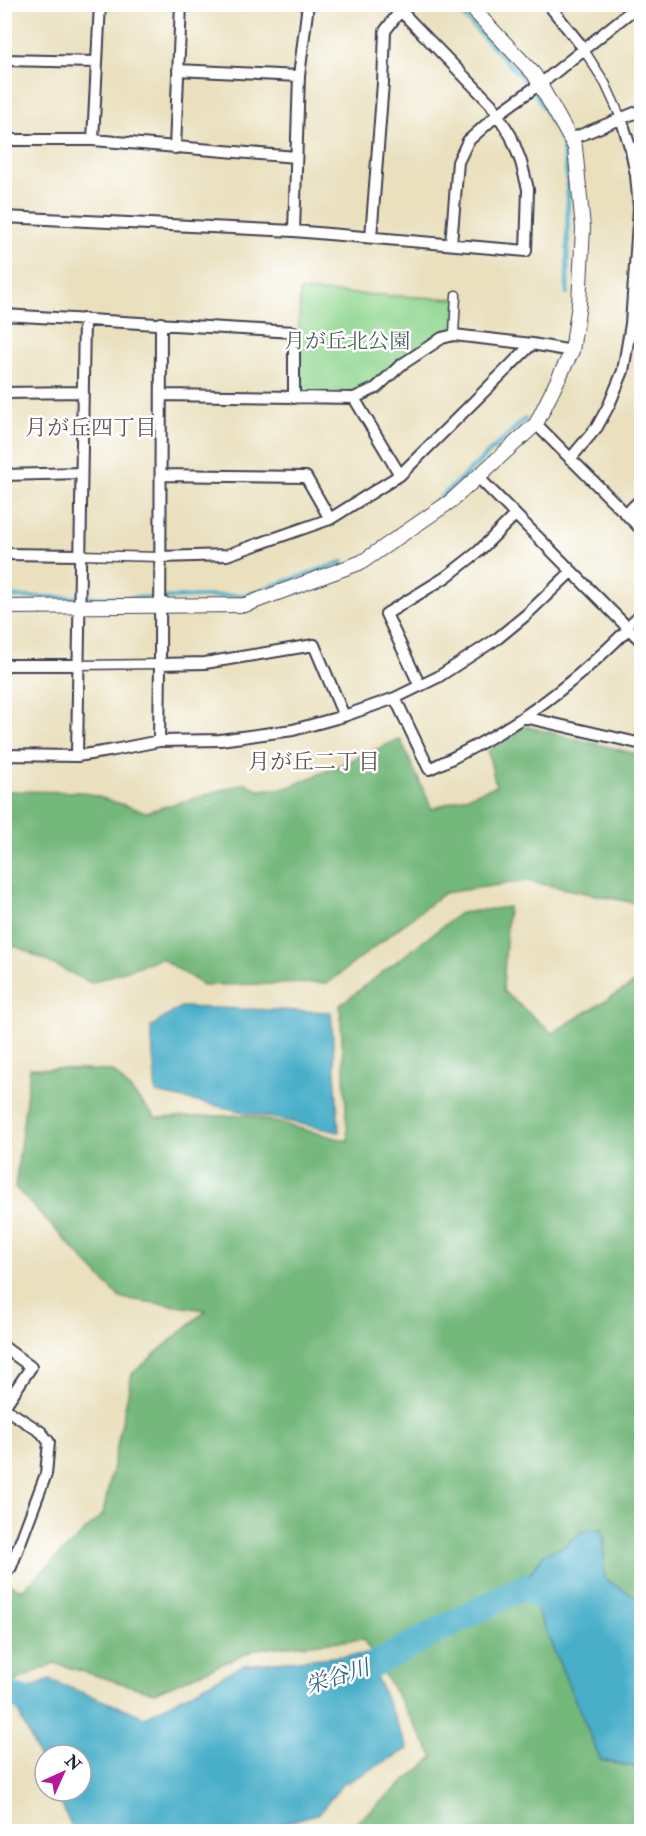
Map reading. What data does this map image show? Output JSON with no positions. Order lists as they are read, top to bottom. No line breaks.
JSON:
{"districts":["月が丘四丁目","月が丘二丁目"],"water":["栄谷川"],"parks":["月が丘北公園"],"north":"top right"}
